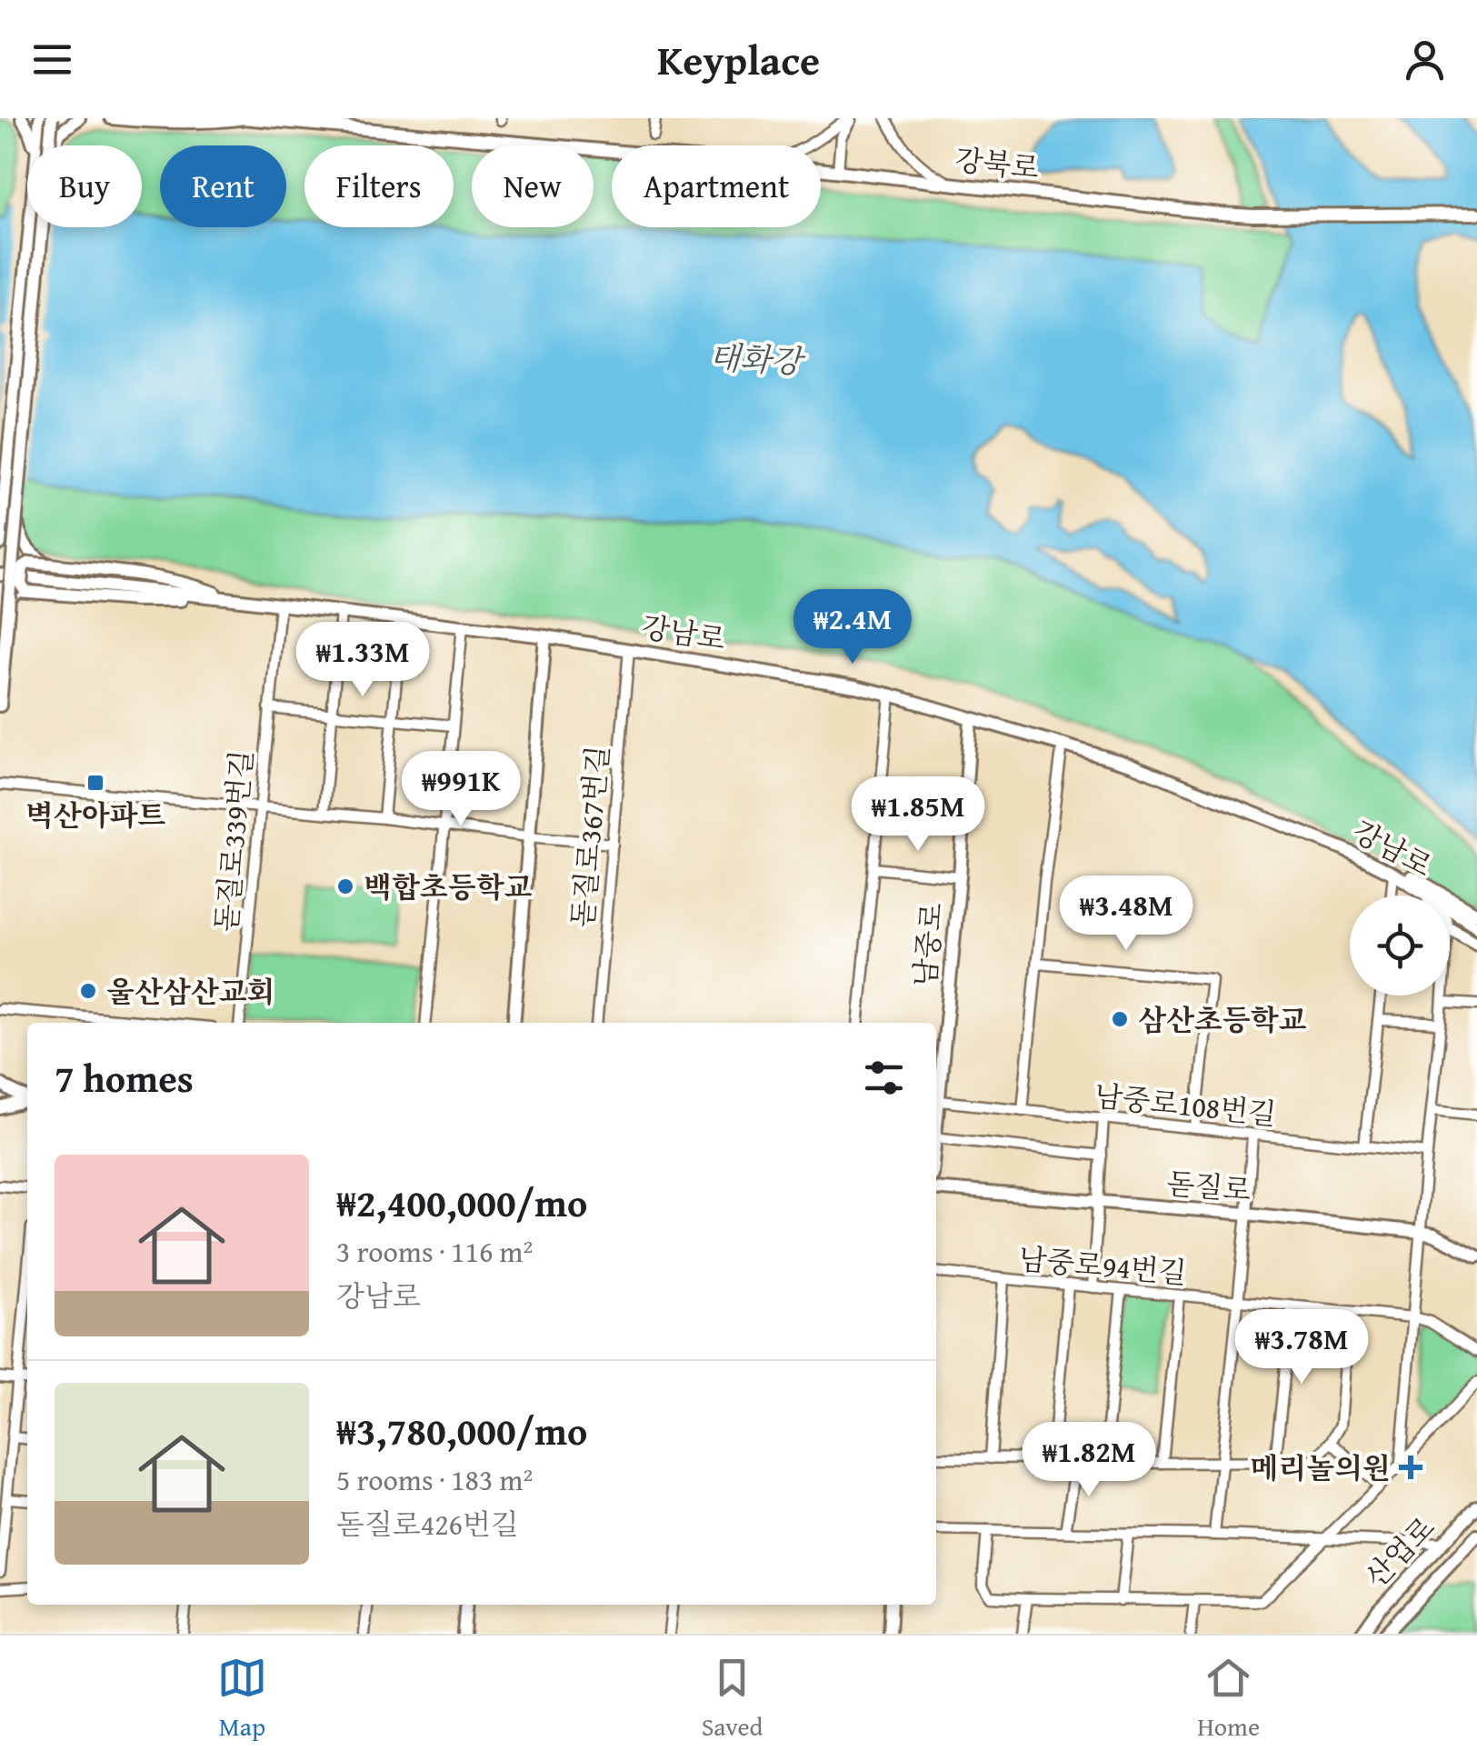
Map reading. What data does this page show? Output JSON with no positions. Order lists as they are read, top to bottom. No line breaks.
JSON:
{"streets":{"main road":["강북로","강남로","남중로","돋질로","산업로"],"street":["돋질로367번길","돋질로339번길","남중로108번길","남중로94번길"]},"crossings":[["강남로","돋질로367번길"],["강남로","돋질로339번길"],["강남로","남중로"]],"water":["태화강"],"places":{"transit":["벽산아파트"],"other":["백합초등학교","울산삼산교회","삼산초등학교"],"health":["메리놀의원"]},"page":{"header":"Keyplace","chip":["Buy","Rent","Filters","New","Apartment"],"price":["₩2.4M","₩1.33M","₩991K","₩1.85M","₩3.48M","₩3.78M","₩1.82M"],"heading":"7 homes","list":[{"name":"₩2,400,000/mo","note":"3 rooms · 116 m² · 강남로"},{"name":"₩3,780,000/mo","note":"5 rooms · 183 m² · 돋질로426번길"}],"tabs":["Map","Saved","Home"]}}
